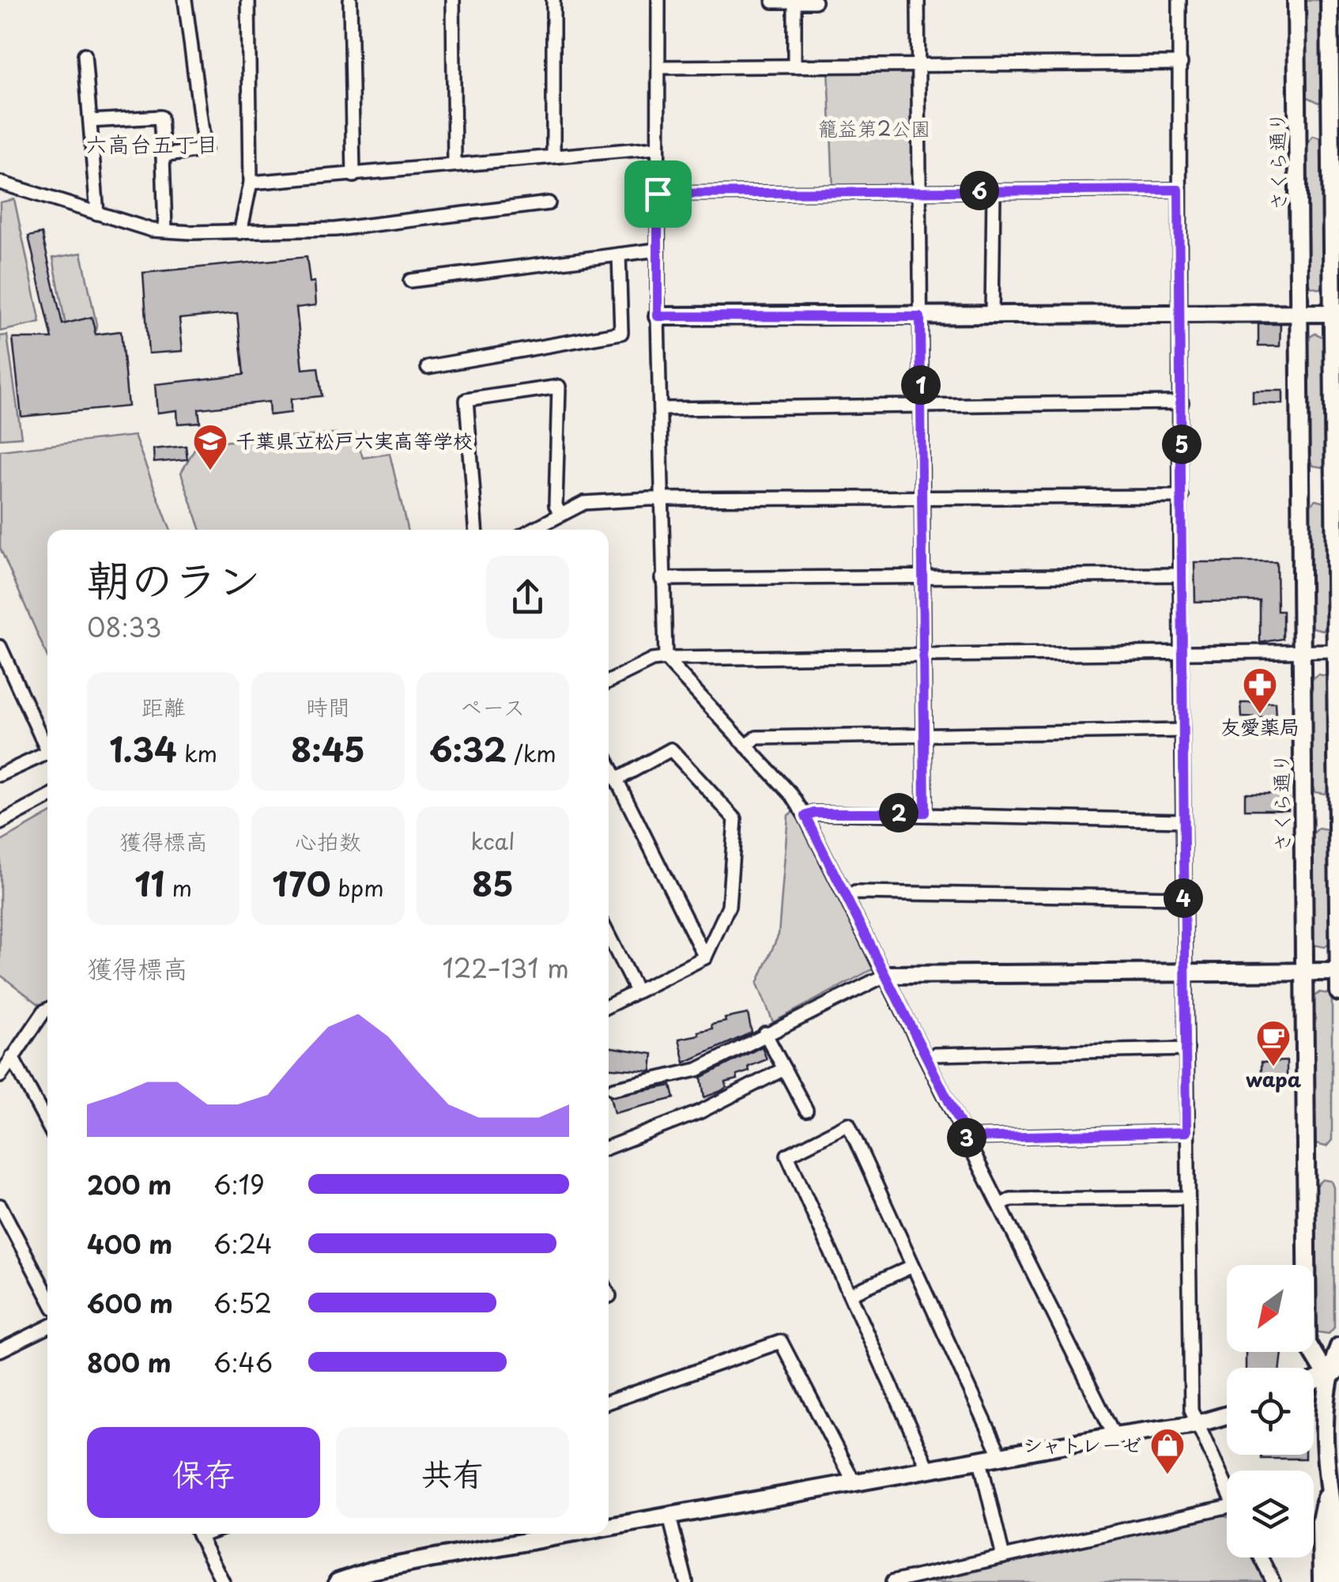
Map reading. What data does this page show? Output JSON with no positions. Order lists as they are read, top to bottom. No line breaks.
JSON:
{"streets":{"street":["さくら通り"]},"districts":["六高台五丁目"],"parks":["籠益第2公園"],"places":{"school or university":["千葉県立松戸六実高等学校"],"pharmacy":["友愛薬局"],"cafe":["wapa"],"shop":["シャトレーゼ"]},"north":"bottom left","page":{"pins":["6","1","5","2","4","3"],"heading":["朝のラン","08:33"],"stats":[["距離","1.34 km"],["時間","8:45"],["ペース","6:32 /km"],["獲得標高","11 m"],["心拍数","170 bpm"],["kcal","85"]],"chart":["獲得標高","122–131 m"],"list":[{"name":"200 m","note":"6:19"},{"name":"400 m","note":"6:24"},{"name":"600 m","note":"6:52"},{"name":"800 m","note":"6:46"}],"buttons":["保存","共有"]}}
